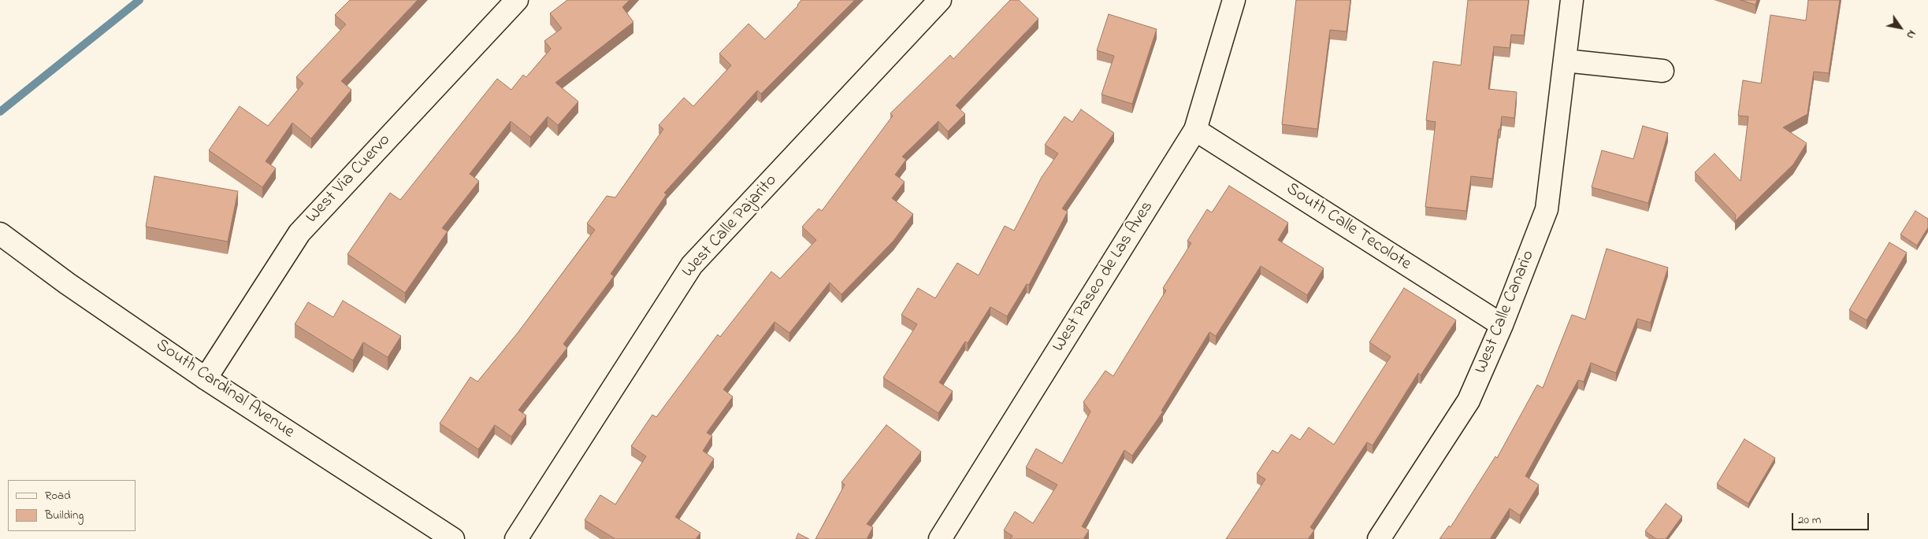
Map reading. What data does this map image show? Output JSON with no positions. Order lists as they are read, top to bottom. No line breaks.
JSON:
{"streets":{"street":["West Via Cuervo","West Calle Pajarito","South Calle Tecolote","West Paseo de Las Aves","West Calle Canario","South Cardinal Avenue"]},"crossings":[["West Via Cuervo","South Cardinal Avenue"],["South Calle Tecolote","West Paseo de Las Aves"],["South Calle Tecolote","West Calle Canario"]],"legend":["Road","Building"],"scale_bar":"20 m","north":"bottom right"}
